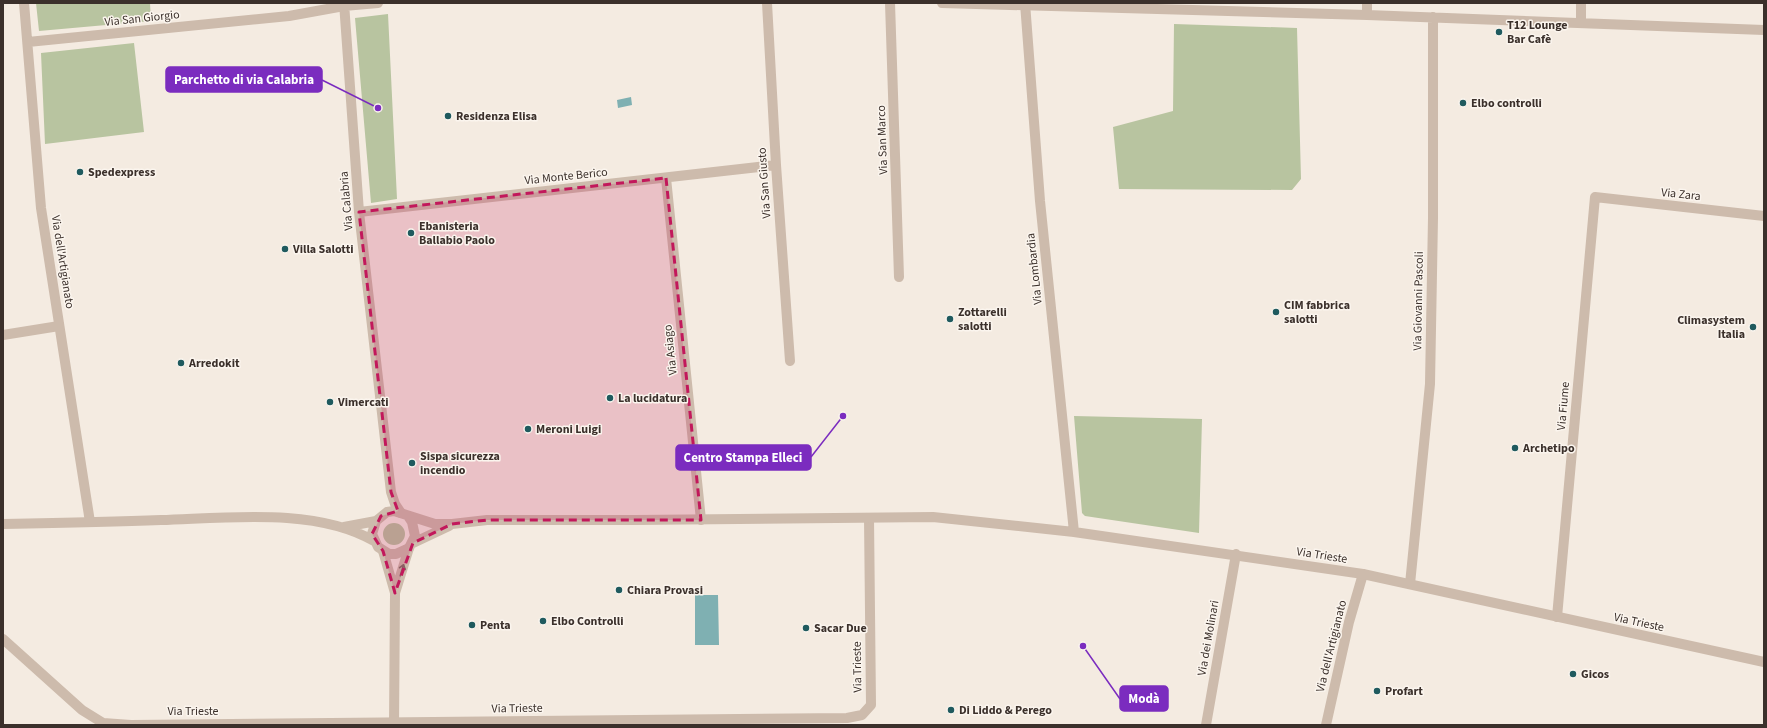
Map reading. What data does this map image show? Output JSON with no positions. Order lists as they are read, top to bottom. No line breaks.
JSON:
{"streets":{"street":["Via San Giorgio","Via San Marco","Via Monte Berico","Via San Giusto","Via Zara","Via Calabria","Via dell'Artigianato","Via Lombardia","Via Giovanni Pascoli","Via Asiago","Via Fiume","Via Trieste","Via dei Molinari"]},"crossings":[["Via San Giorgio","Via Calabria"],["Via San Giorgio","Via dell'Artigianato"],["Via Monte Berico","Via San Giusto"],["Via Monte Berico","Via Calabria"],["Via Monte Berico","Via Asiago"],["Via Zara","Via Fiume"],["Via dell'Artigianato","Via Trieste"],["Via Lombardia","Via Trieste"],["Via Giovanni Pascoli","Via Trieste"],["Via Asiago","Via Trieste"],["Via Fiume","Via Trieste"],["Via Trieste","Via dei Molinari"]],"places":["T12 Lounge Bar Cafè","Elbo controlli","Parchetto di via Calabria","Residenza Elisa","Spedexpress","Ebanisteria Ballabio Paolo","Villa Salotti","CIM fabbrica salotti","Zottarelli salotti","Climasystem Italia","Arredokit","La lucidatura","Vimercati","Centro Stampa Elleci","Meroni Luigi","Archetipo","Sispa sicurezza incendio","Chiara Provasi","Elbo Controlli","Penta","Sacar Due","Modà","Gicos","Profart","Di Liddo & Perego"]}
